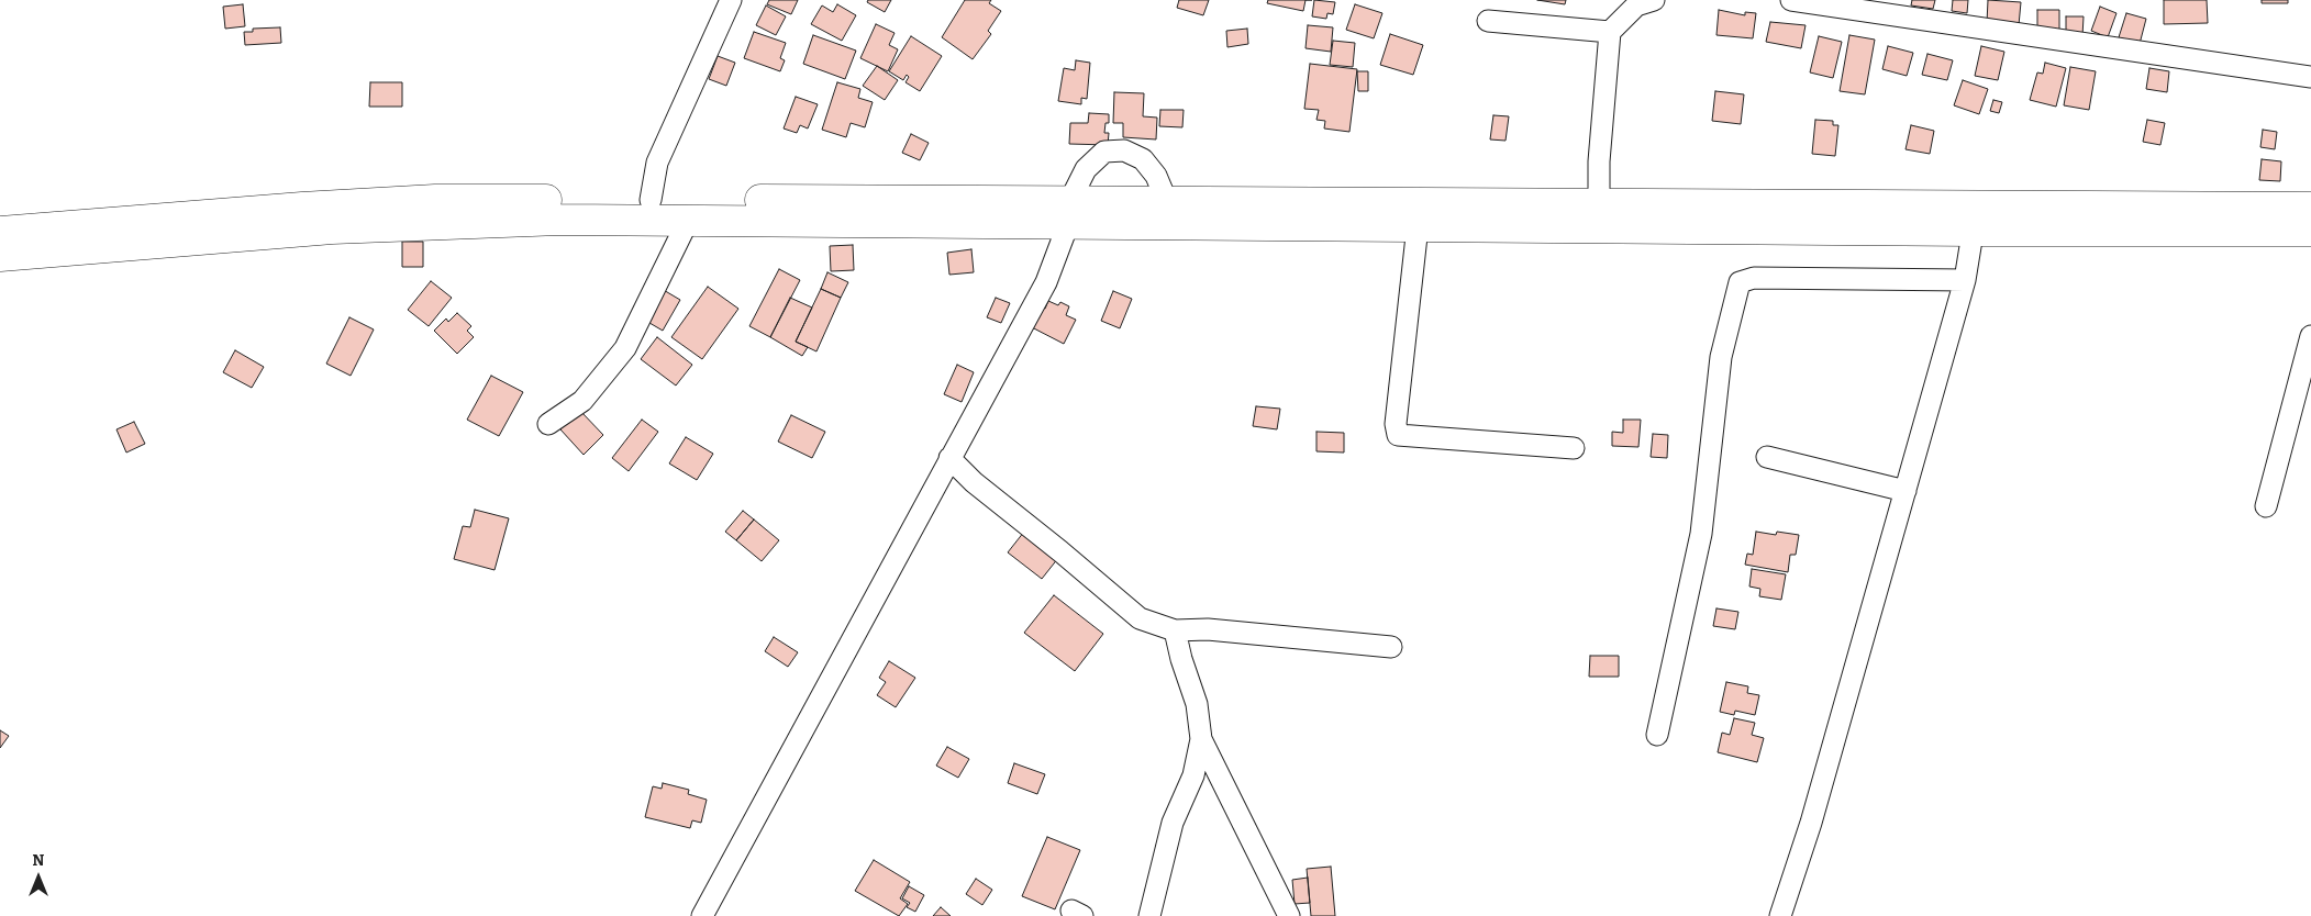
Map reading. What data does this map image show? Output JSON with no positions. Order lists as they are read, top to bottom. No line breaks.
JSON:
{"north":"top"}
